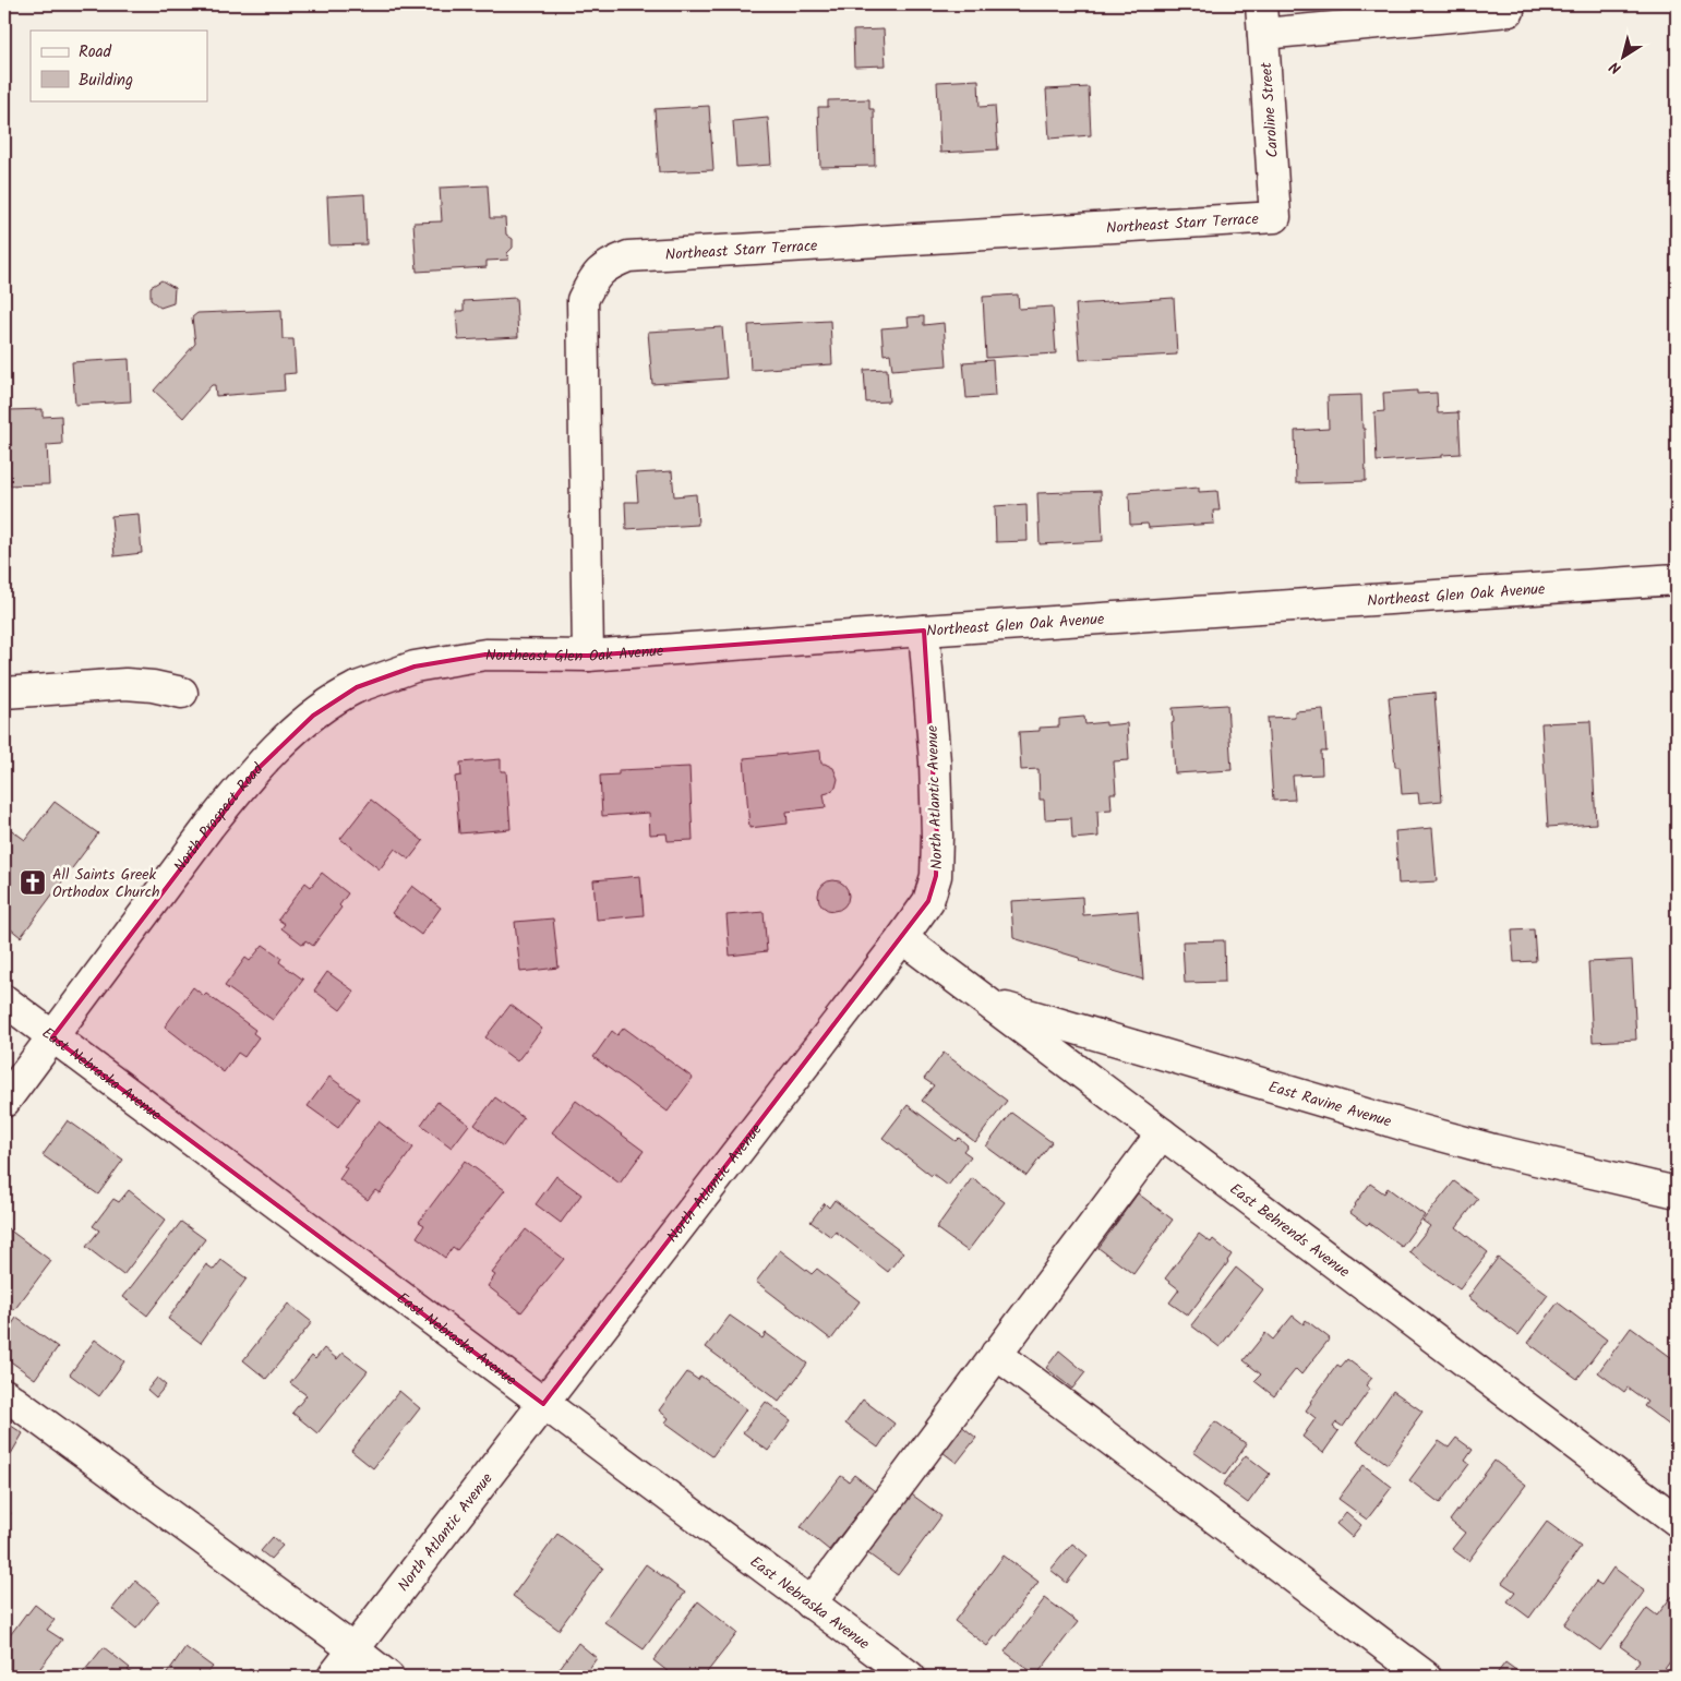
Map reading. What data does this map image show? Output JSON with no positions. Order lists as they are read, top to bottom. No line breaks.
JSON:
{"streets":{"street":["Caroline Street","Northeast Starr Terrace","Northeast Glen Oak Avenue","North Atlantic Avenue","North Prospect Road","East Nebraska Avenue","East Ravine Avenue","East Behrends Avenue"]},"crossings":[["Caroline Street","Northeast Starr Terrace"],["Northeast Starr Terrace","Northeast Glen Oak Avenue"],["Northeast Glen Oak Avenue","North Atlantic Avenue"],["Northeast Glen Oak Avenue","North Prospect Road"],["North Atlantic Avenue","East Nebraska Avenue"],["North Atlantic Avenue","East Behrends Avenue"],["North Prospect Road","East Nebraska Avenue"],["East Ravine Avenue","East Behrends Avenue"]],"places":{"church":["All Saints Greek Orthodox Church"]},"legend":["Road","Building"],"north":"bottom left"}
